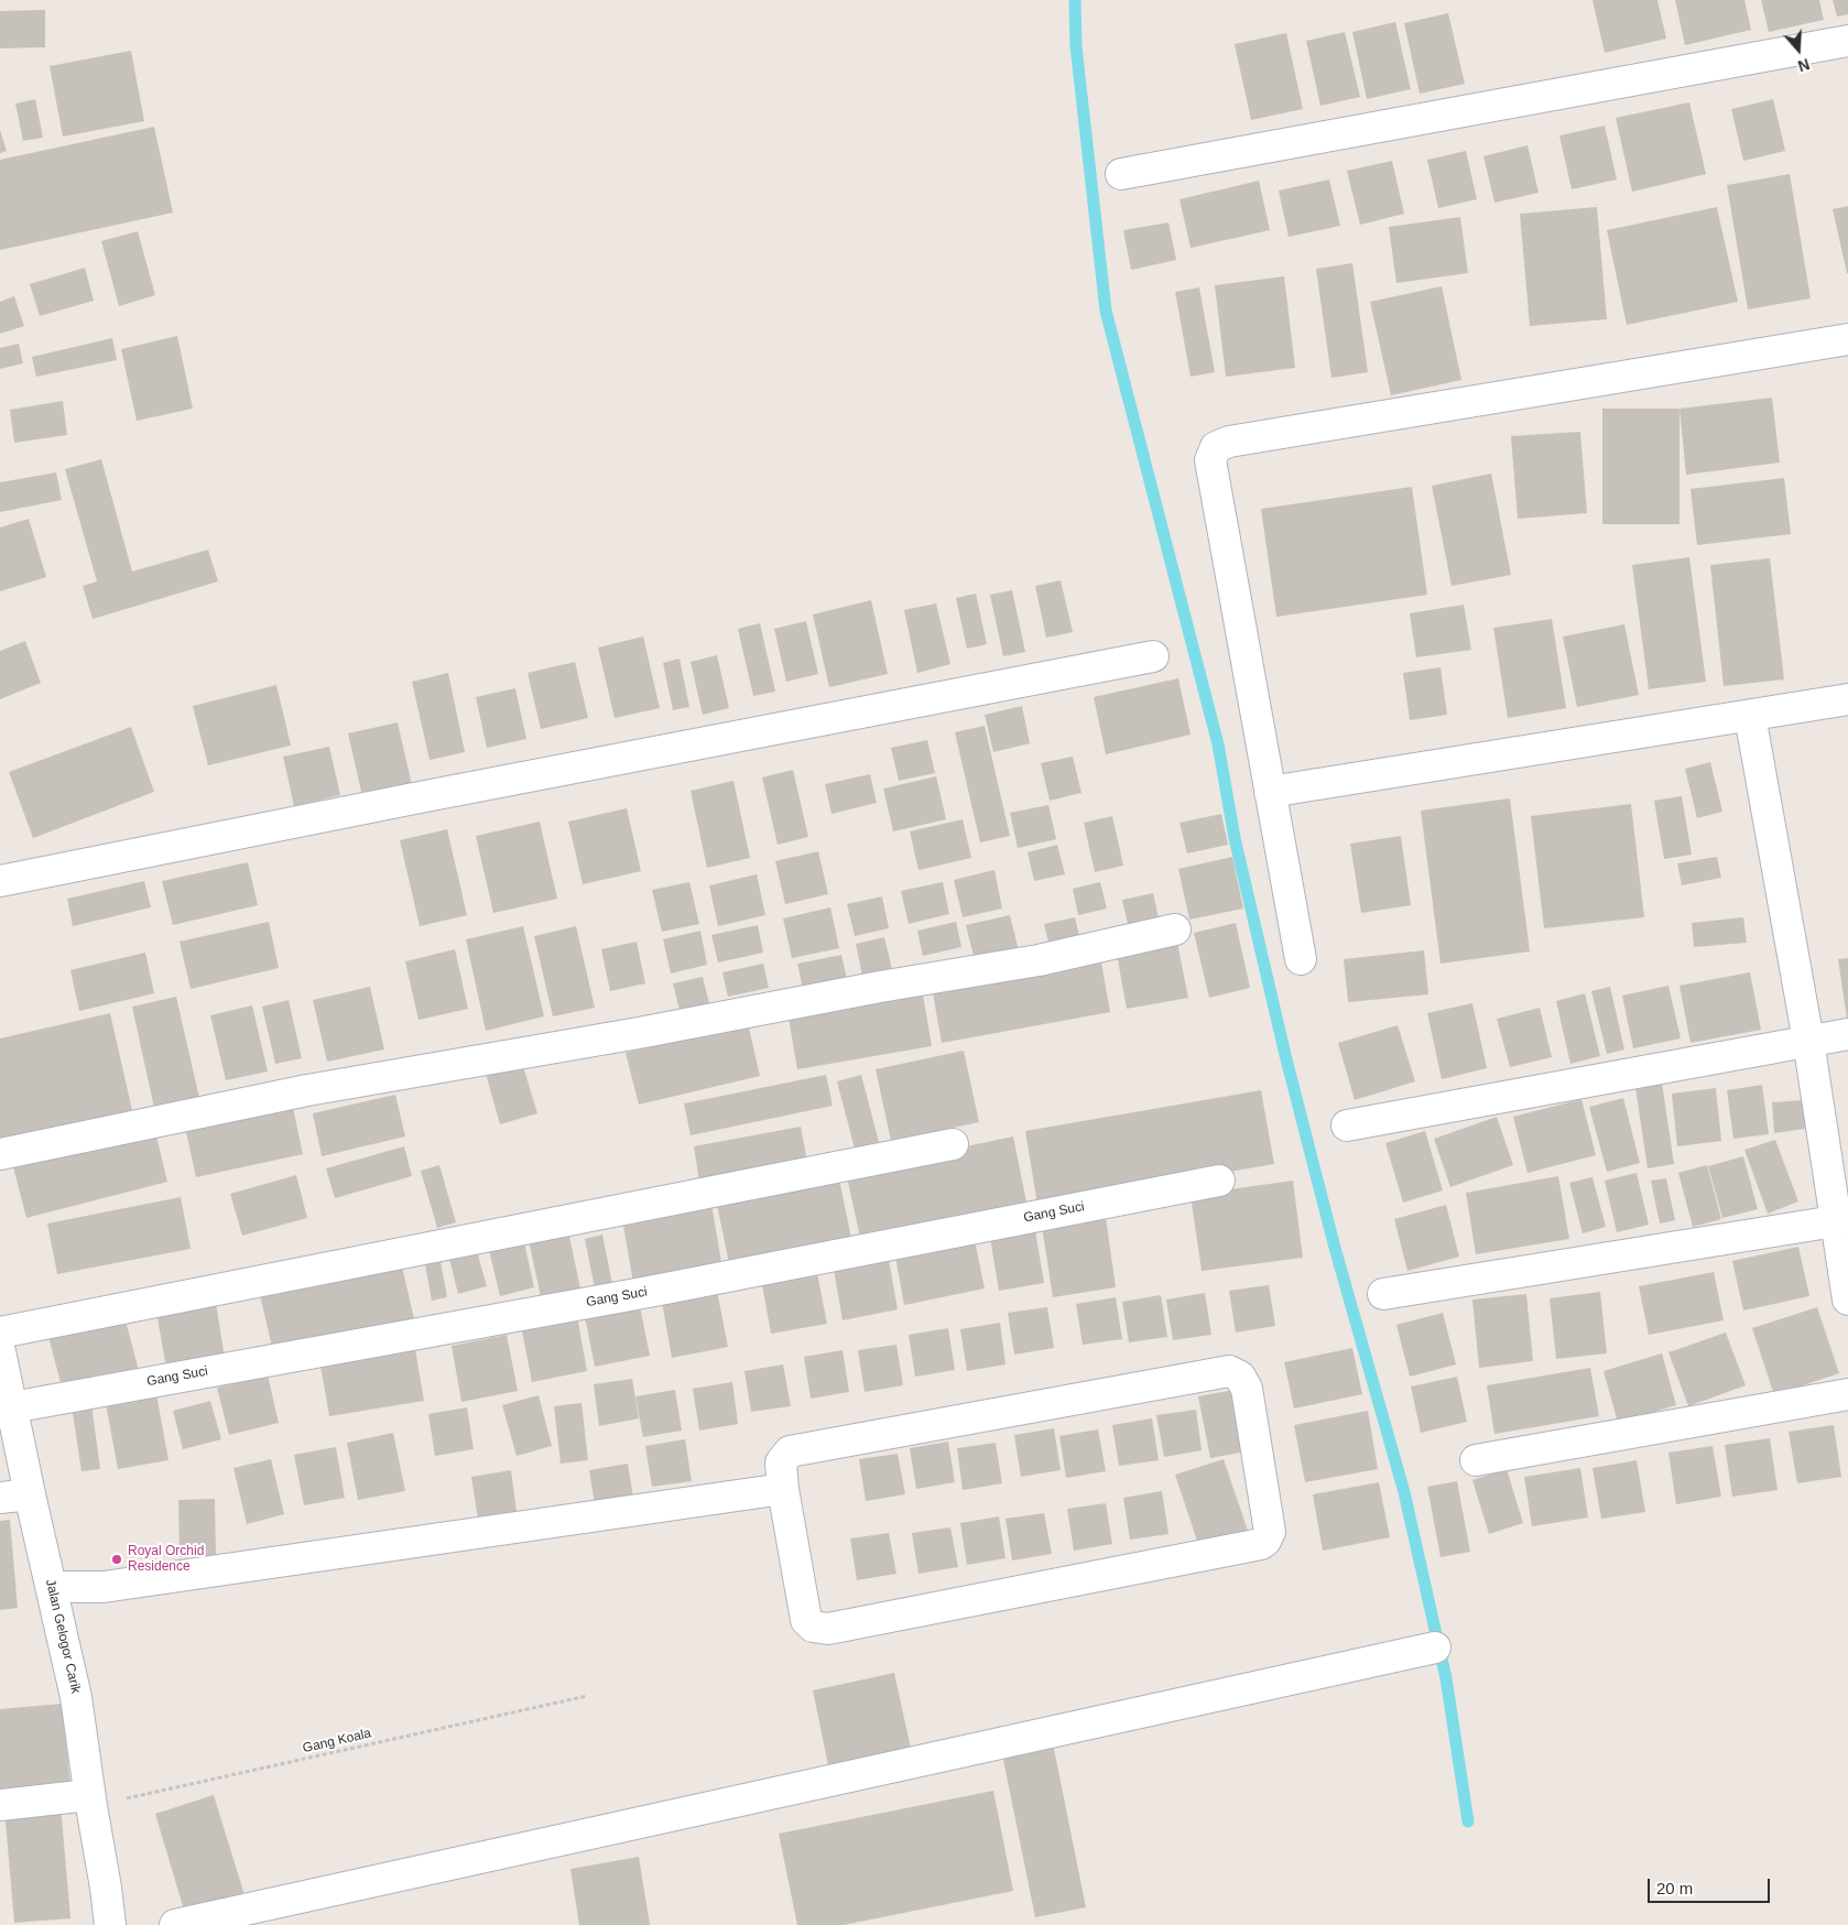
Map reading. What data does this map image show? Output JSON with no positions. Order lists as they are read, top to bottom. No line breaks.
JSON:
{"streets":{"street":["Gang Suci","Jalan Gelogor Carik"],"path":["Gang Koala"]},"crossings":[["Gang Suci","Jalan Gelogor Carik"],["Jalan Gelogor Carik","Gang Koala"]],"places":["Royal Orchid Residence"],"scale_bar":"20 m","north":"bottom"}
